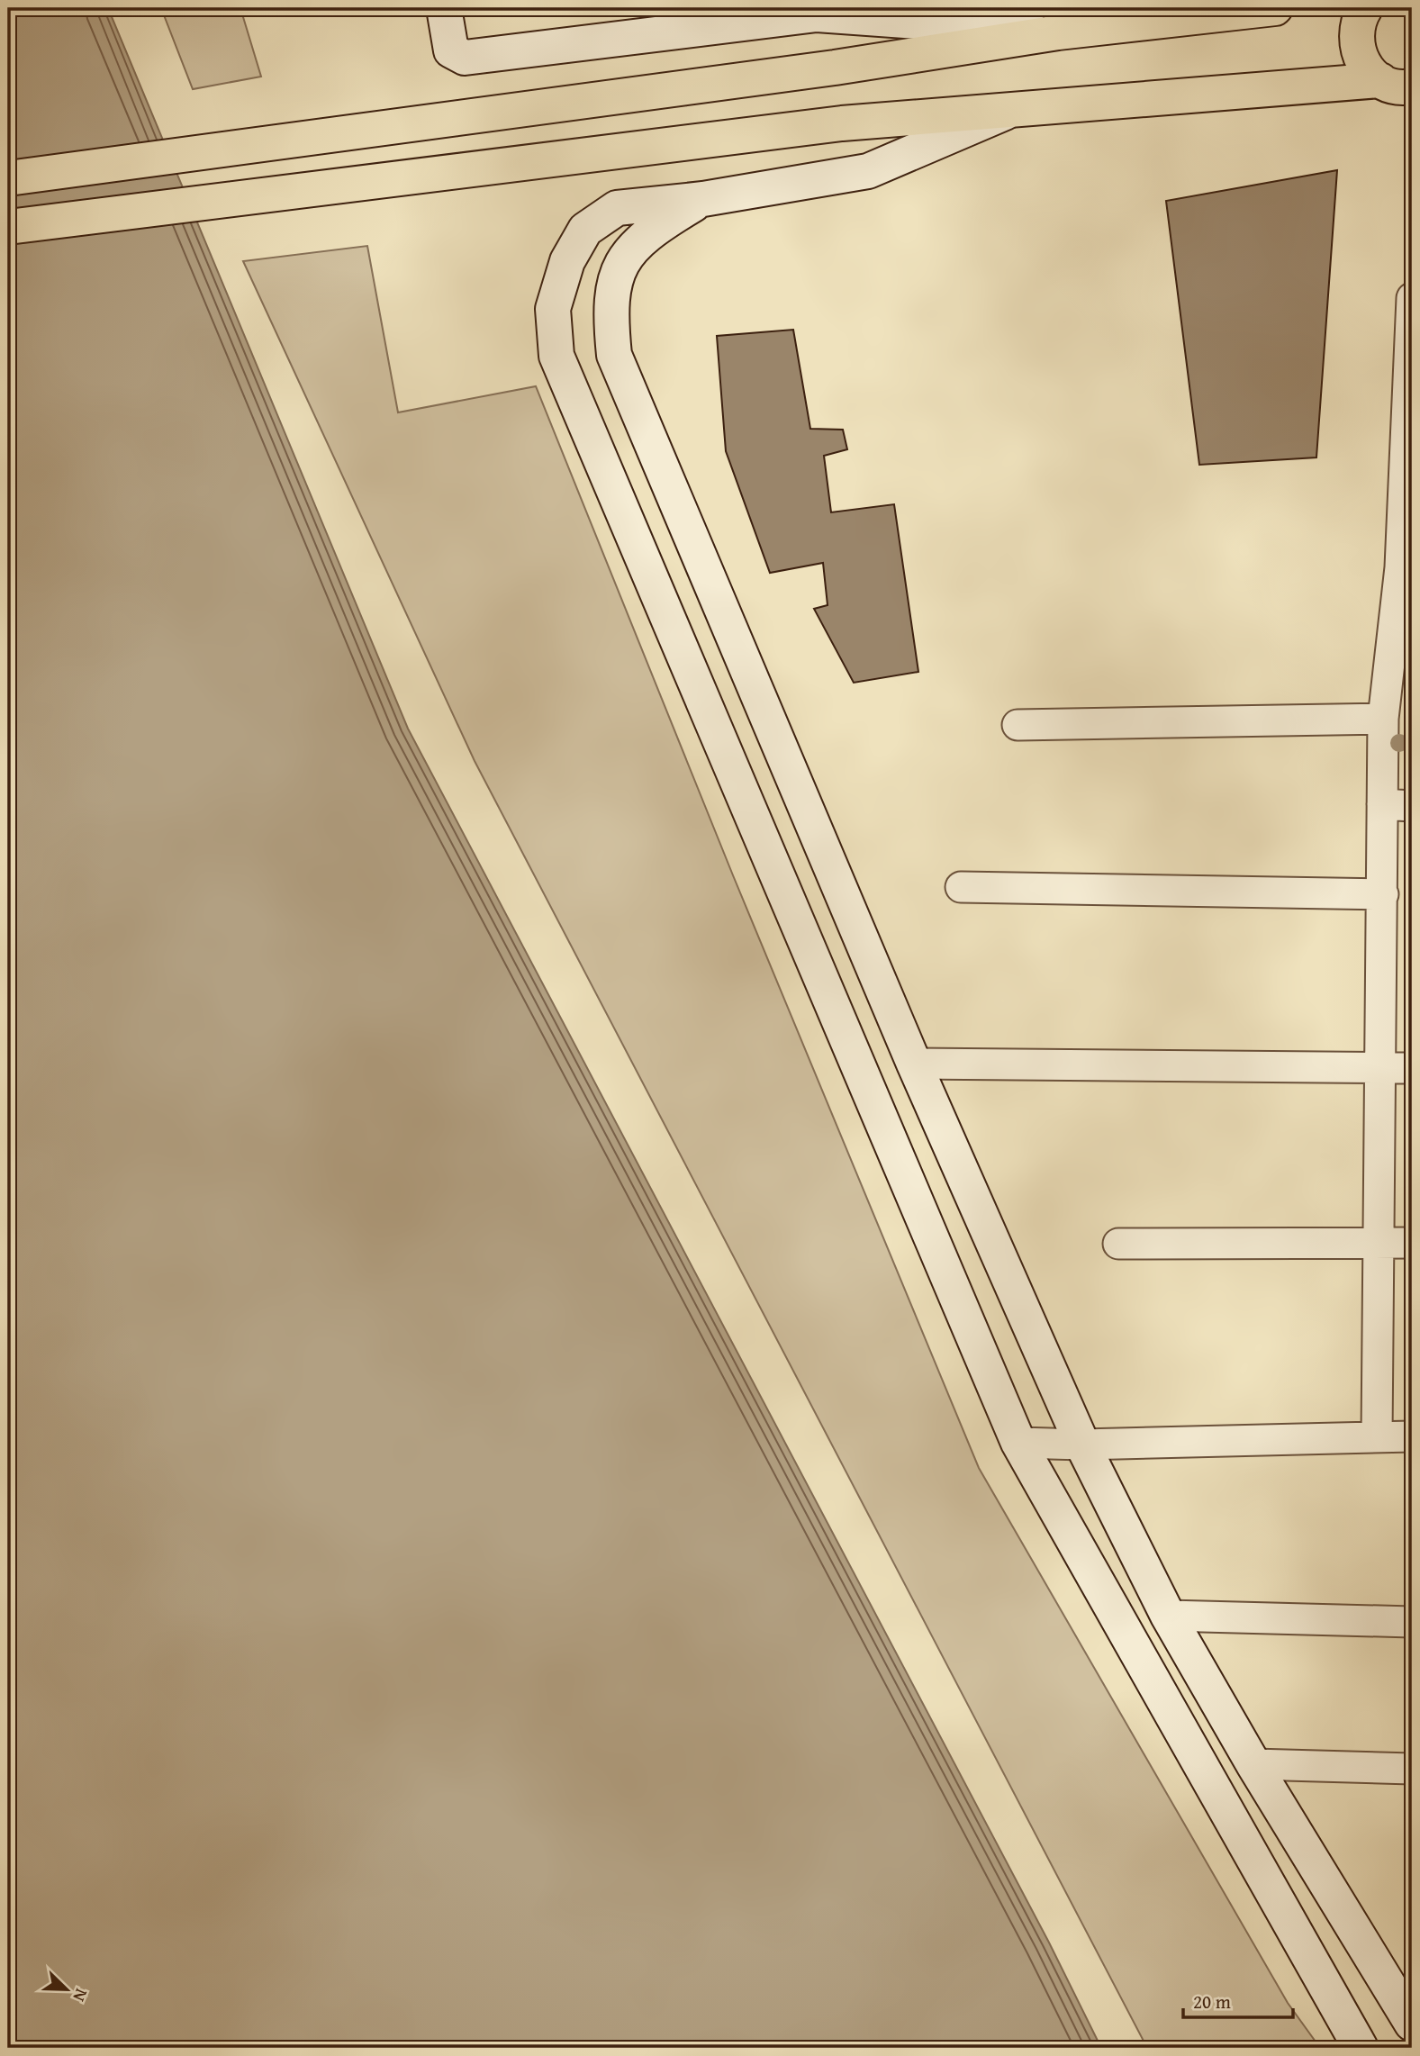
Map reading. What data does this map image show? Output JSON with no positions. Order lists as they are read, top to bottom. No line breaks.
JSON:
{"scale_bar":"20 m","north":"bottom right"}
